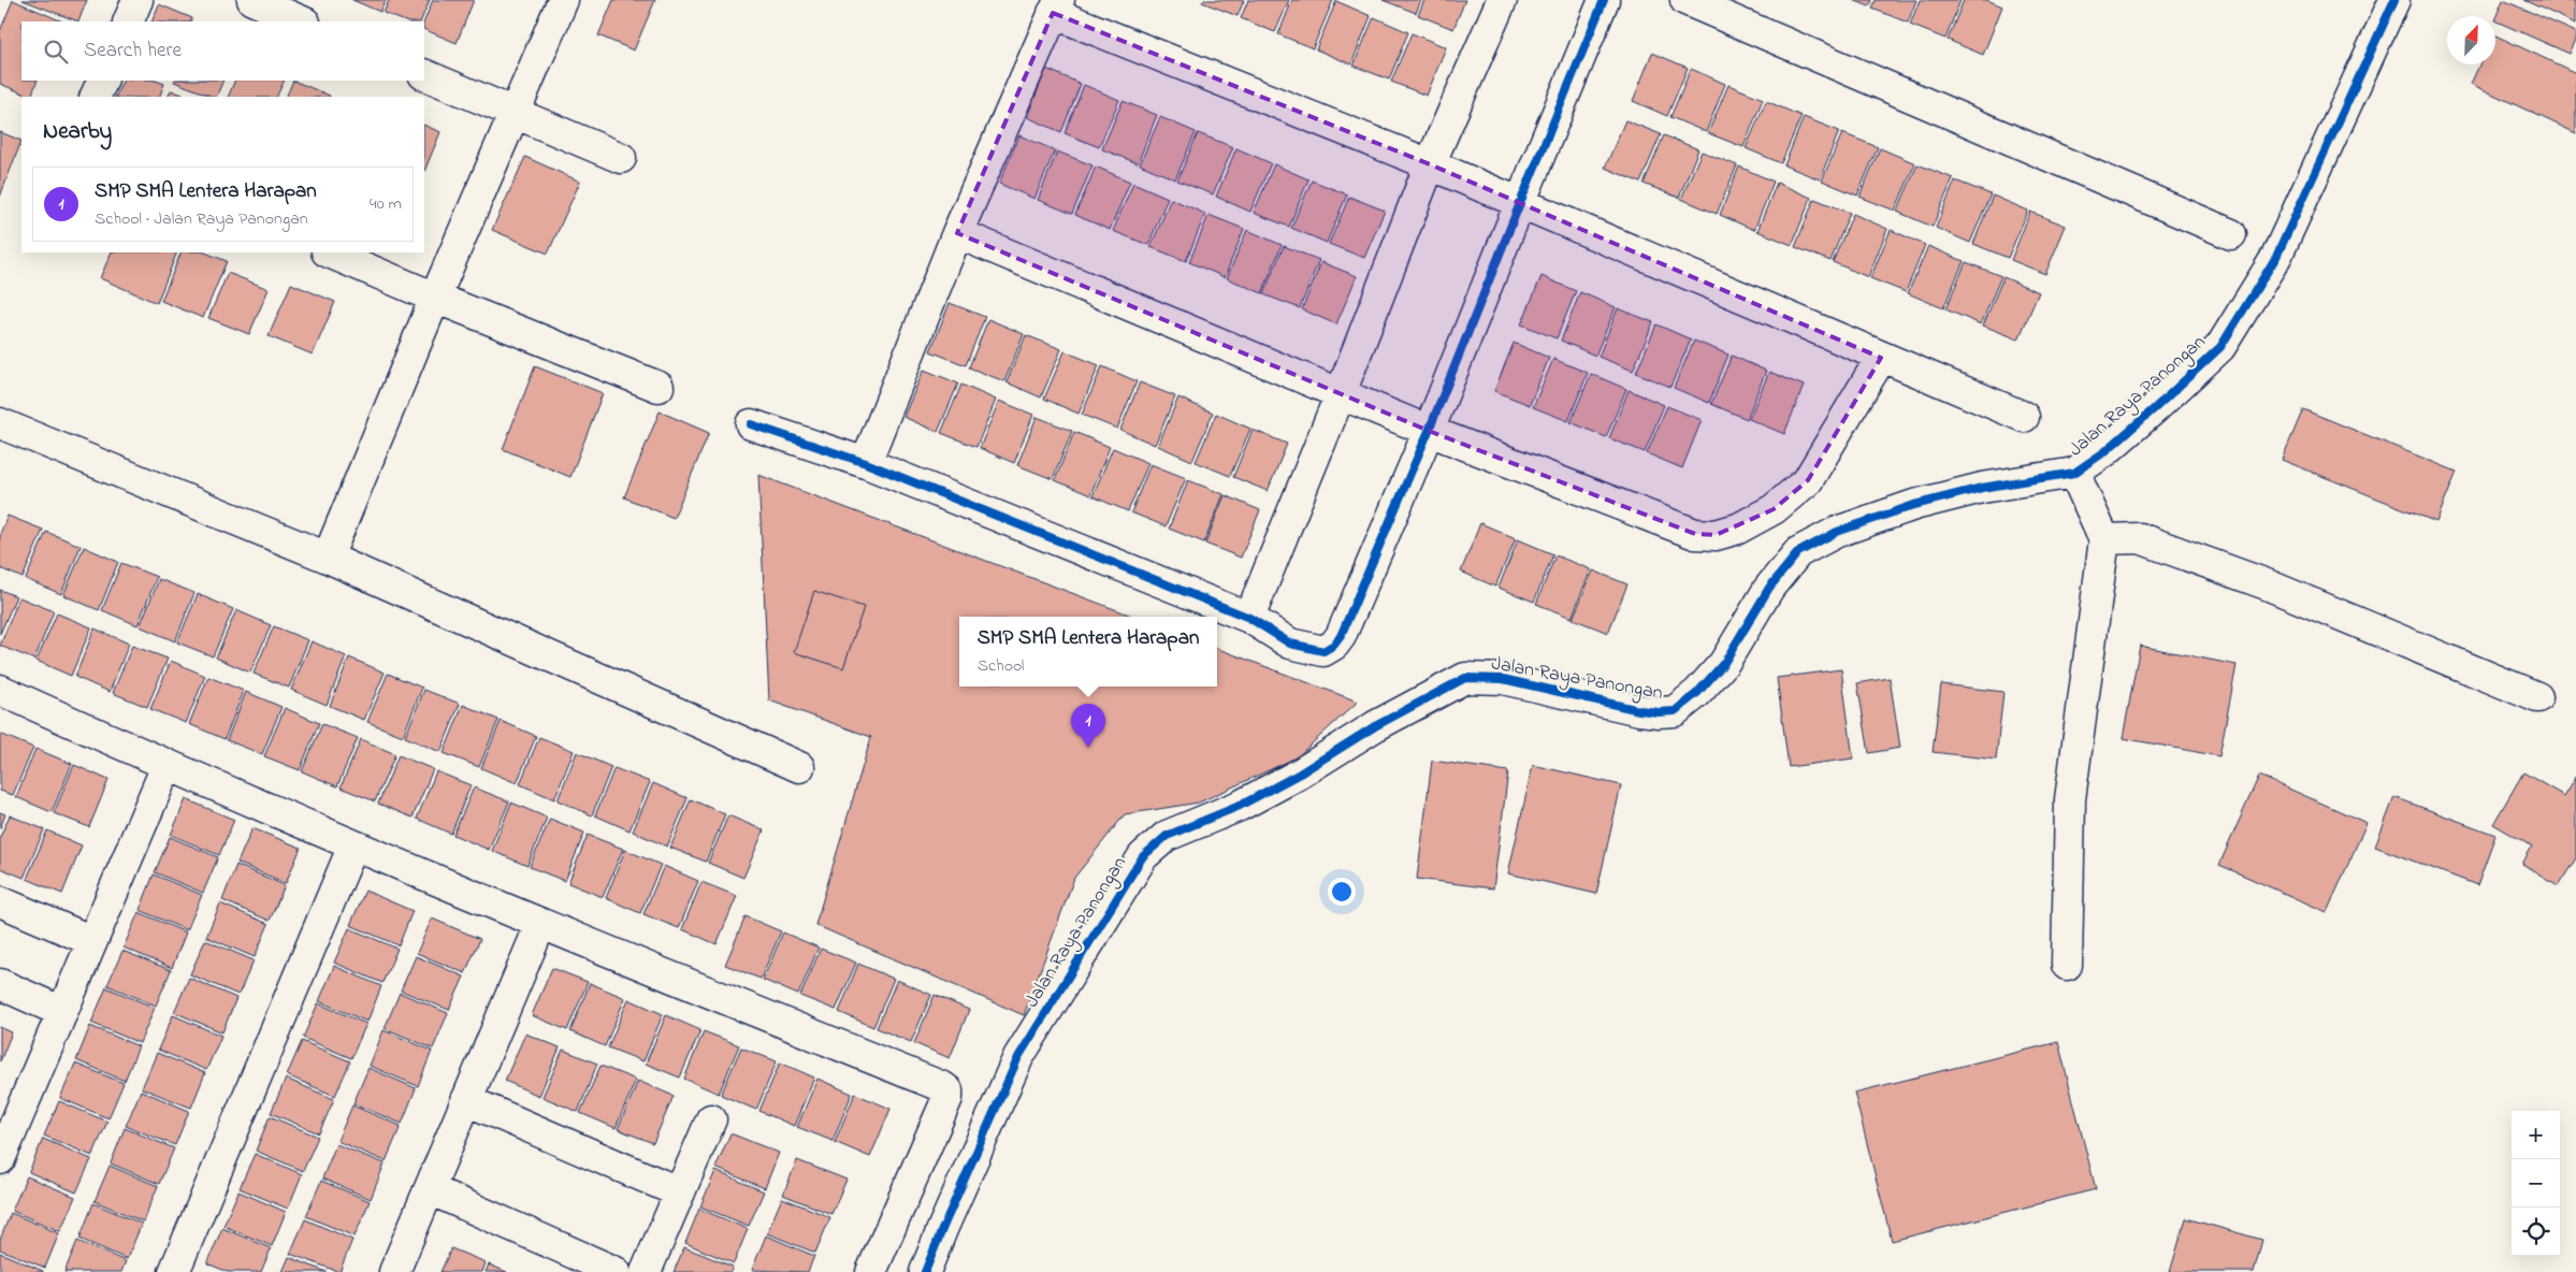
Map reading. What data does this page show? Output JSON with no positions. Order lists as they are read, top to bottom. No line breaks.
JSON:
{"streets":{"street":["Jalan Raya Panongan"]},"north":"top right","page":{"search":"Search here","heading":"Nearby","list":[{"mark":"1","name":"SMP SMA Lentera Harapan","note":"School · Jalan Raya Panongan","value":"40 m"}],"popup":["SMP SMA Lentera Harapan","School"],"pins":"1","map_buttons":["+","−"]}}
